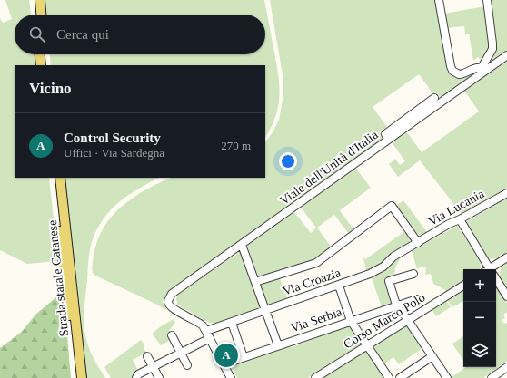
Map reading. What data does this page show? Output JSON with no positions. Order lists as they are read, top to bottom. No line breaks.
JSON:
{"streets":{"main road":["Strada statale Catanese"],"street":["Viale dell'Unità d'Italia","Via Lucania","Via Croazia","Via Serbia","Corso Marco Polo"]},"crossings":[["Viale dell'Unità d'Italia","Via Croazia"],["Via Lucania","Via Croazia"]],"page":{"search":"Cerca qui","heading":"Vicino","list":[{"mark":"A","name":"Control Security","note":"Uffici · Via Sardegna","value":"270 m"}],"map_buttons":["+","−"],"pins":"A"}}
